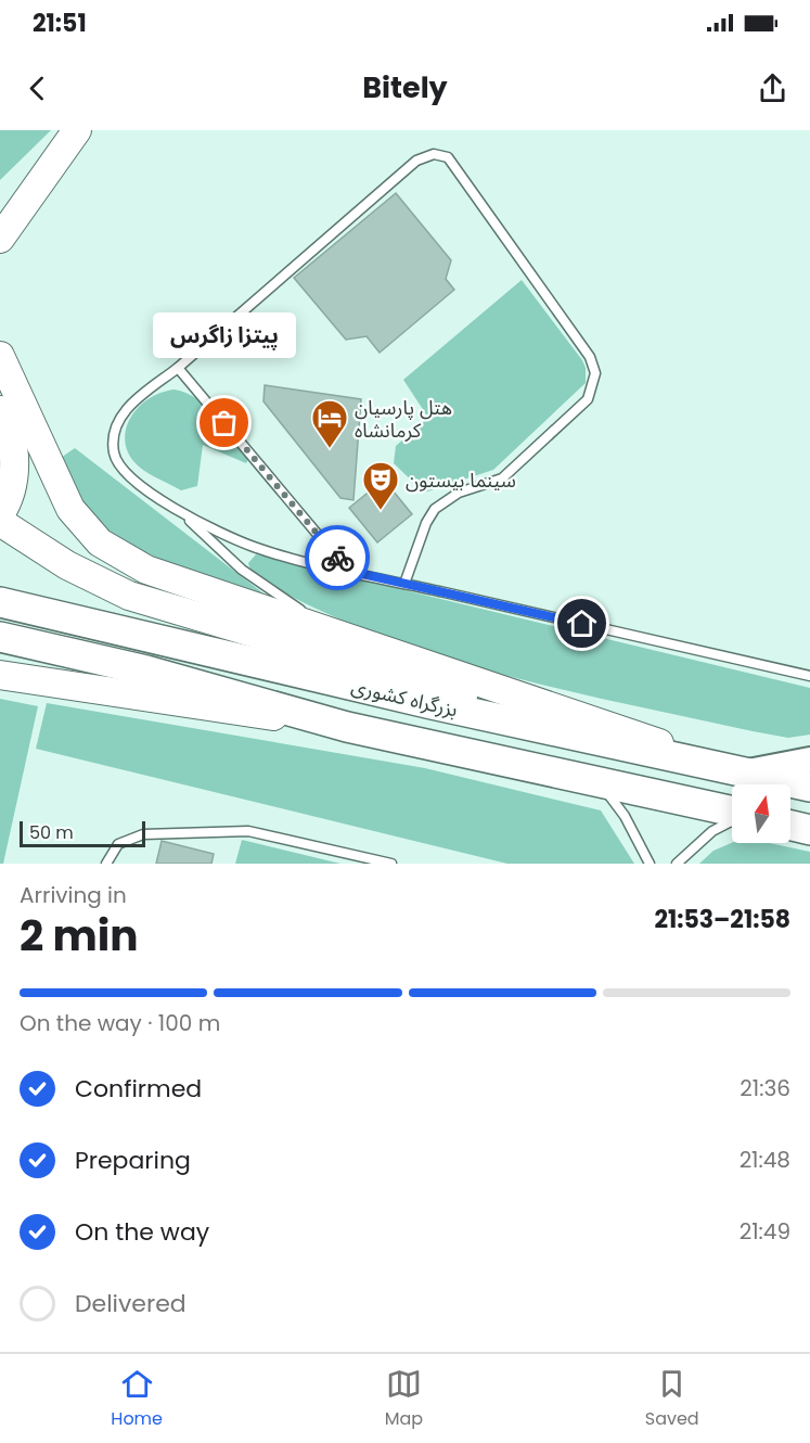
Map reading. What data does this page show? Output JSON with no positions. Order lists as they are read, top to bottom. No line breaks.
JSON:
{"streets":{"highway":["بزرگراه کشوری"]},"places":{"other":["پیتزا زاگرس"],"hotel":["هتل پارسیان کرمانشاه"],"theatre":["سینما بیستون"]},"scale_bar":"50 m","north":"top","page":{"status":"21:51","header":"Bitely","bubble":"پیتزا زاگرس","scale":"50 m","heading":["2 min","Arriving in","21:53–21:58"],"bar":"On the way · 100 m","list":[["Confirmed","21:36"],["Preparing","21:48"],["On the way","21:49"],"Delivered"],"tabs":["Home","Map","Saved"]}}
